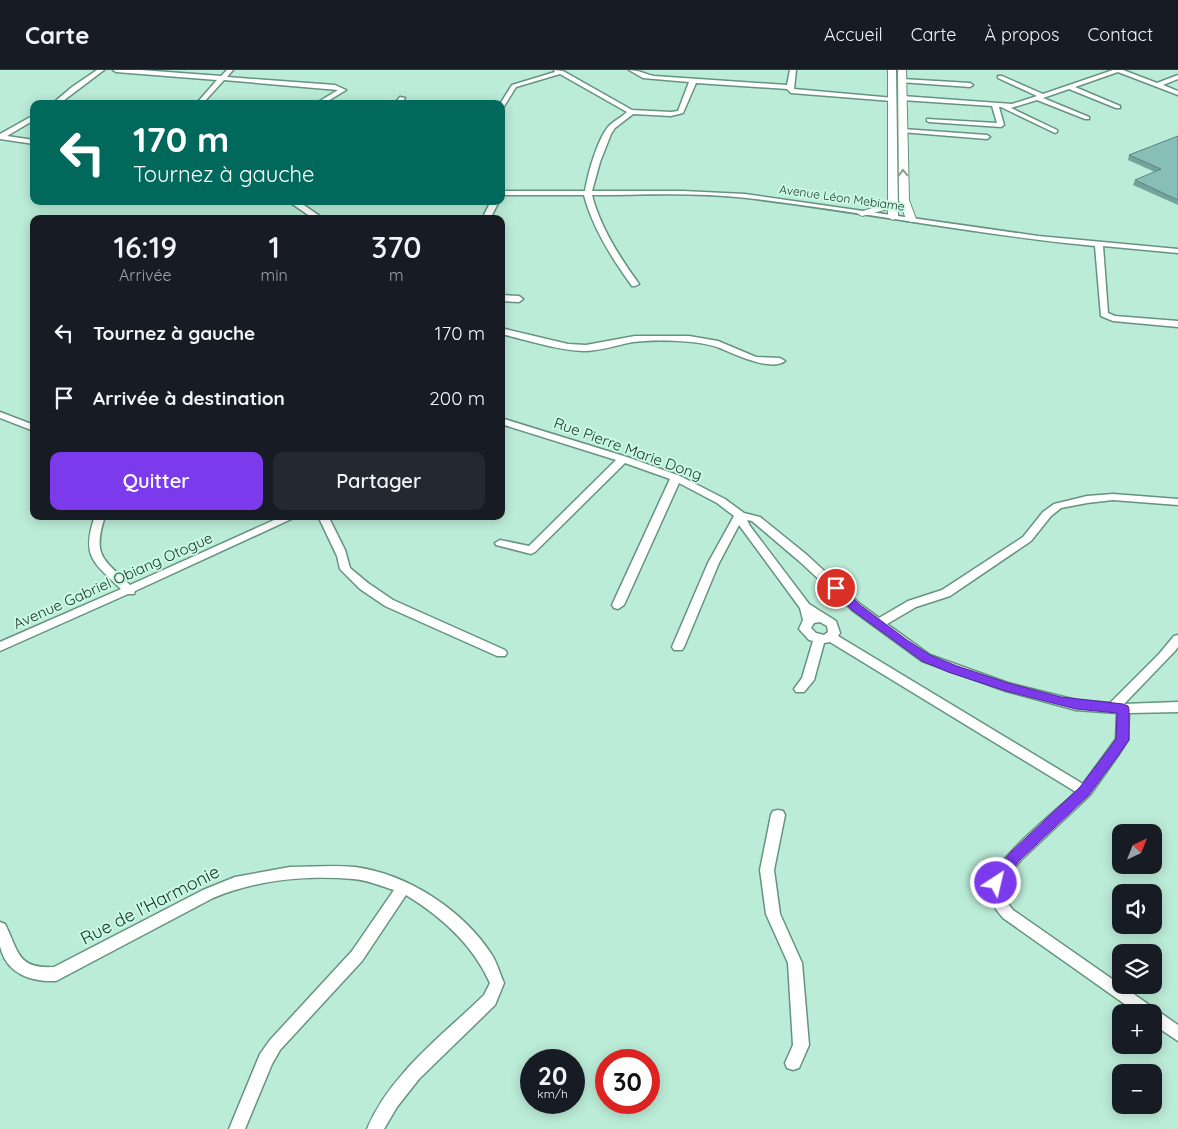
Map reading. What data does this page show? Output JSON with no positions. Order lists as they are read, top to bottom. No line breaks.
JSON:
{"streets":{"street":["Avenue Léon Mebiame","Rue Pierre Marie Dong","Avenue Gabriel Obiang Otogue","Rue de l'Harmonie"]},"north":"top right","page":{"header":"Carte","nav":["Accueil","Carte","À propos","Contact"],"turn":["170 m","Tournez à gauche"],"eta":["16:19","Arrivée","1","min","370","m"],"list":[{"name":"Tournez à gauche","value":"170 m"},{"name":"Arrivée à destination","value":"200 m"}],"buttons":["Quitter","Partager"],"map_buttons":["+","−"],"speed":"20 km/h","limit":"30"}}
